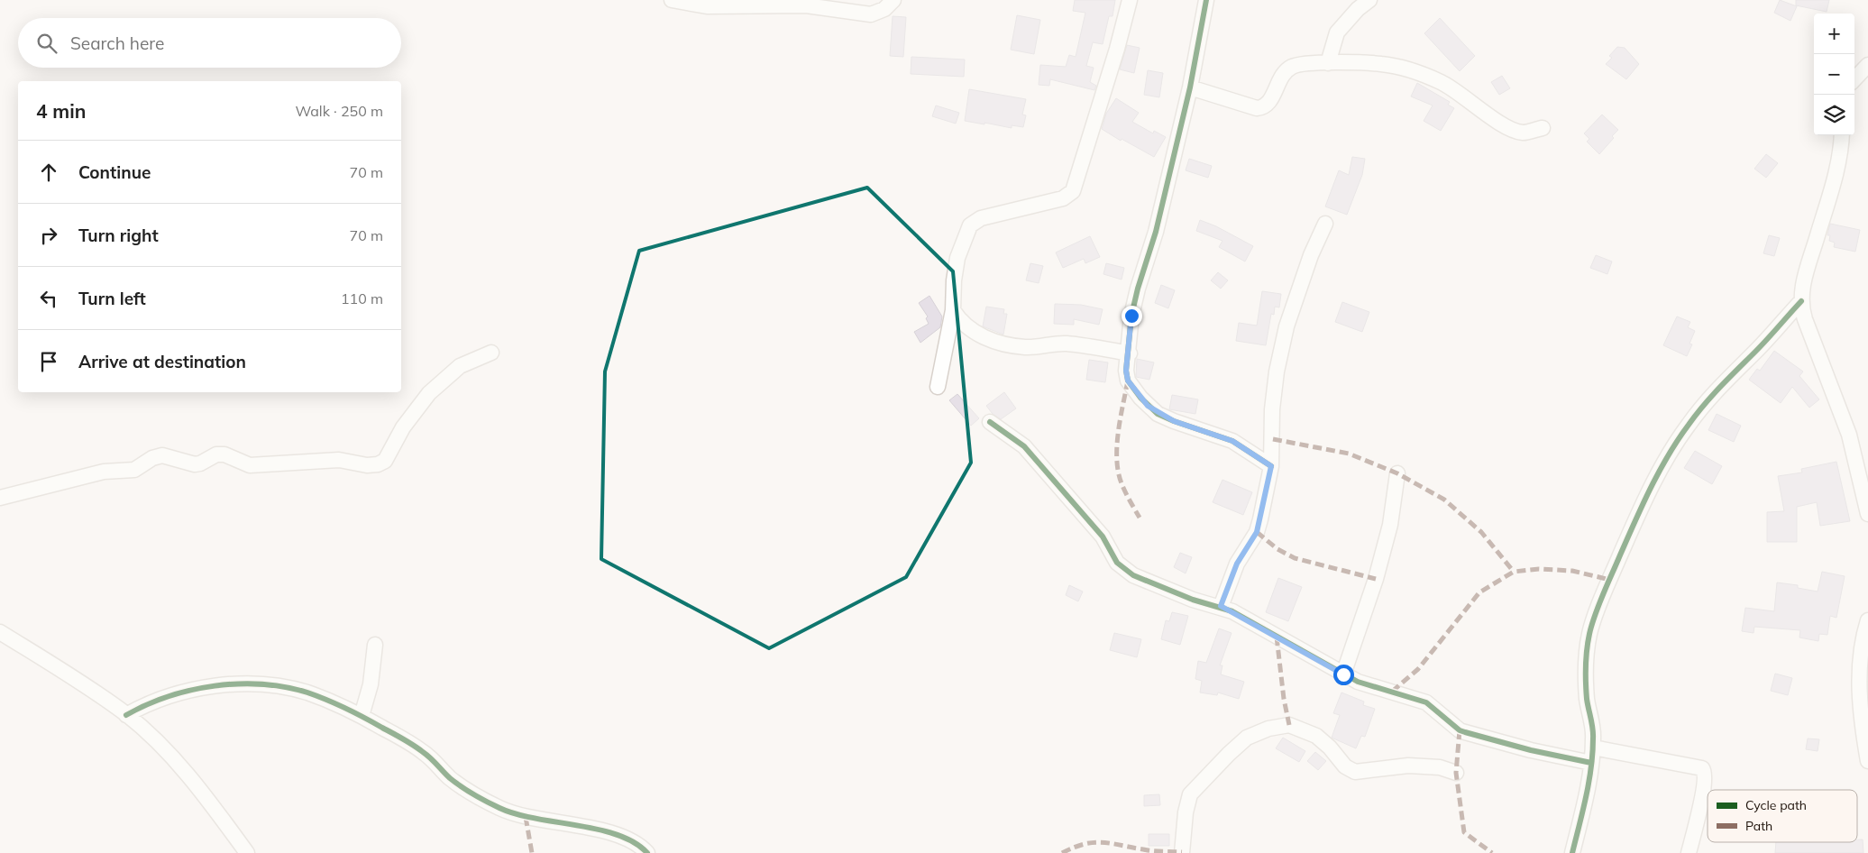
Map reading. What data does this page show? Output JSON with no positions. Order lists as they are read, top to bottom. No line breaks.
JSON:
{"legend":["Cycle path","Path"],"page":{"map_buttons":["+","−"],"search":"Search here","heading":["4 min","Walk · 250 m"],"list":[["Continue","70 m"],["Turn right","70 m"],["Turn left","110 m"],"Arrive at destination"]}}
